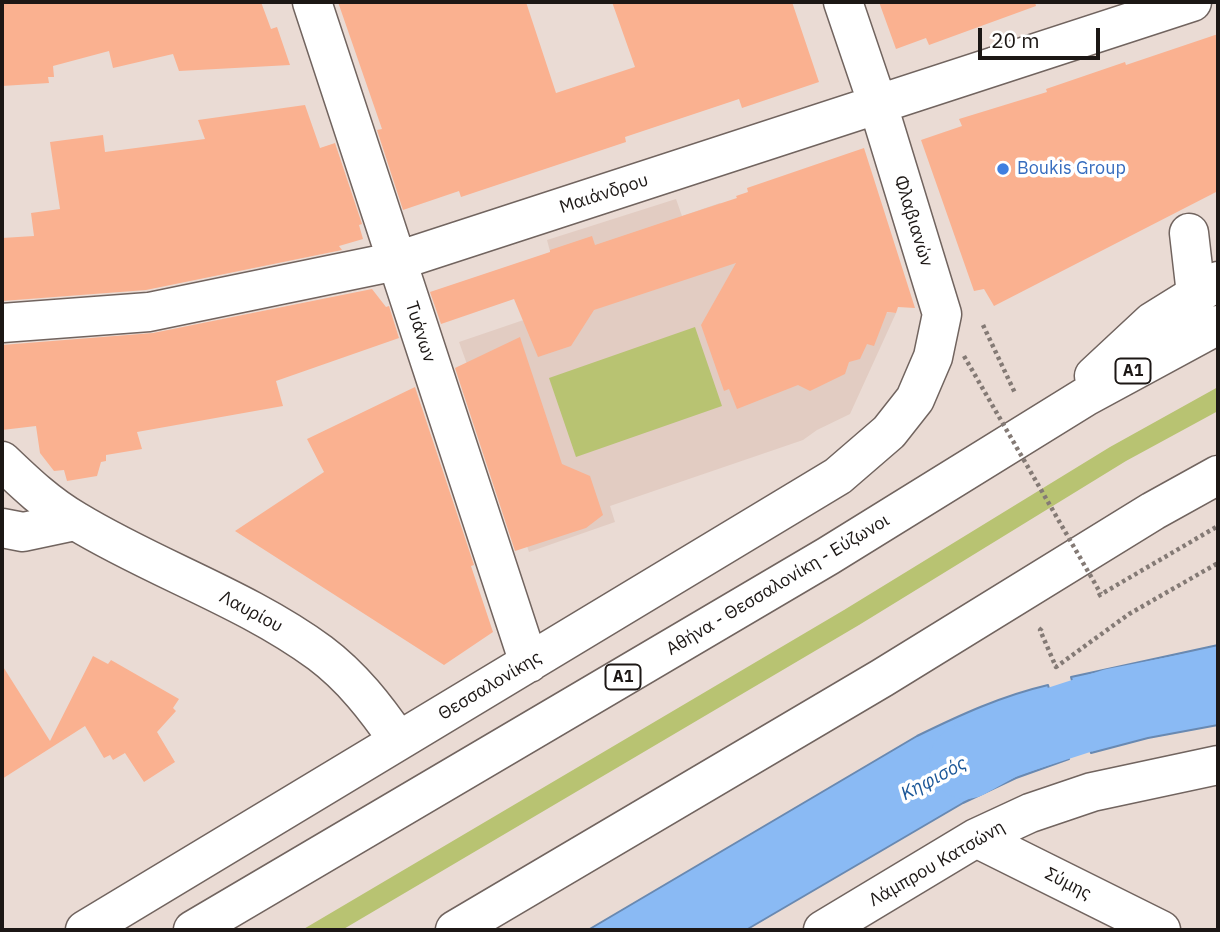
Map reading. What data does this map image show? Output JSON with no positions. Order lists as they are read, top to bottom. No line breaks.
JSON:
{"streets":{"main road":["Μαιάνδρου","Φλαβιανών","Τυάνων","Α1","Αθήνα - Θεσσαλονίκη - Εύζωνοι","Λαυρίου","Θεσσαλονίκης","Λάμπρου Κατσώνη","Σύμης"]},"crossings":[["Μαιάνδρου","Φλαβιανών"],["Μαιάνδρου","Τυάνων"],["Φλαβιανών","Θεσσαλονίκης"],["Τυάνων","Θεσσαλονίκης"],["Λαυρίου","Θεσσαλονίκης"],["Λάμπρου Κατσώνη","Σύμης"]],"water":["Κηφισός"],"places":["Boukis Group"],"scale_bar":"20 m"}
